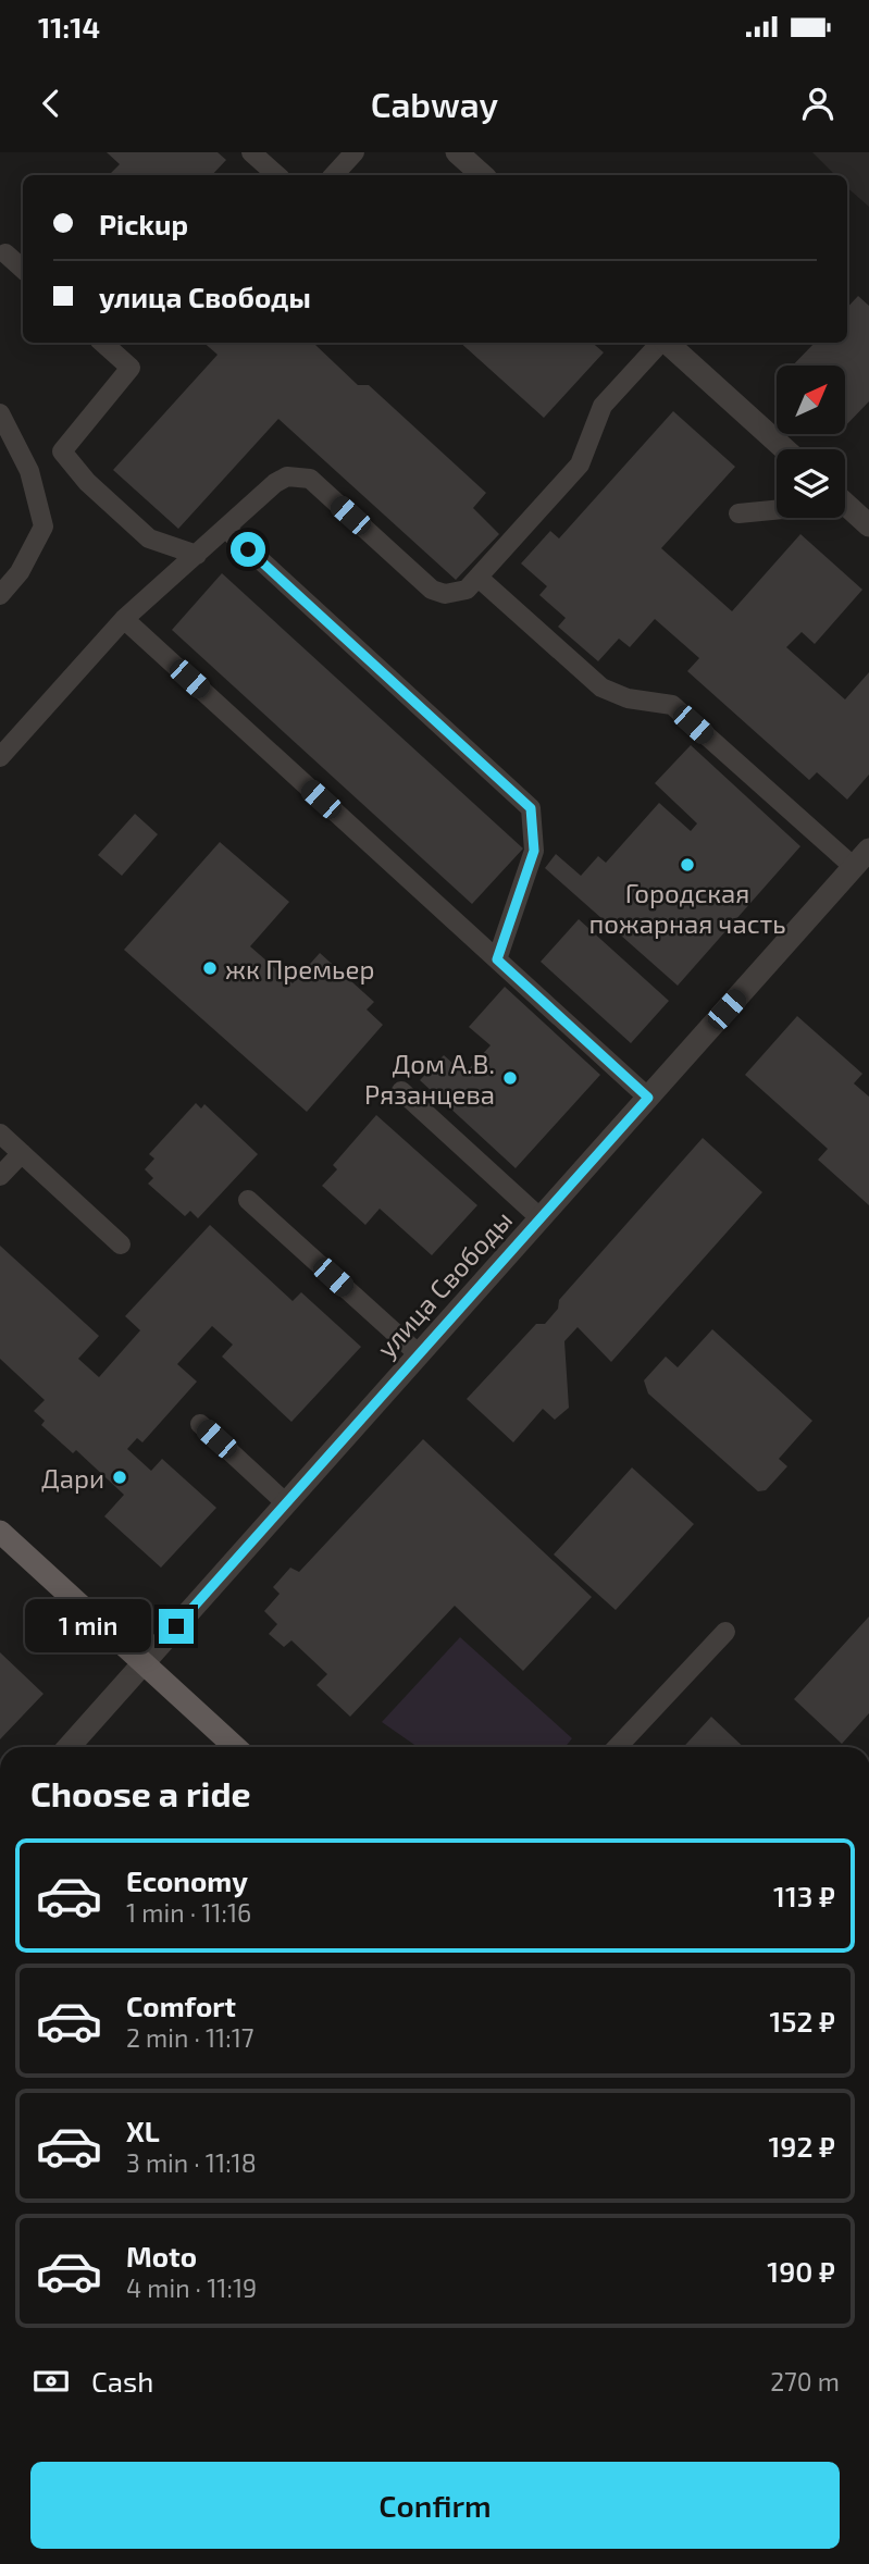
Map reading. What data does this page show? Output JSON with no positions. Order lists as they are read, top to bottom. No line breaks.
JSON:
{"streets":{"street":["улица Свободы"]},"places":["Городская пожарная часть","жк Премьер","Дом А.В. Рязанцева","Дари"],"north":"top right","page":{"status":"11:14","header":"Cabway","banner":["Pickup","улица Свободы"],"bubble":"1 min","heading":"Choose a ride","list":[{"name":"Economy","note":"1 min · 11:16","value":"113 ₽"},{"name":"Comfort","note":"2 min · 11:17","value":"152 ₽"},{"name":"XL","note":"3 min · 11:18","value":"192 ₽"},{"name":"Moto","note":"4 min · 11:19","value":"190 ₽"}],"pay":["Cash","270 m"],"buttons":"Confirm"}}
